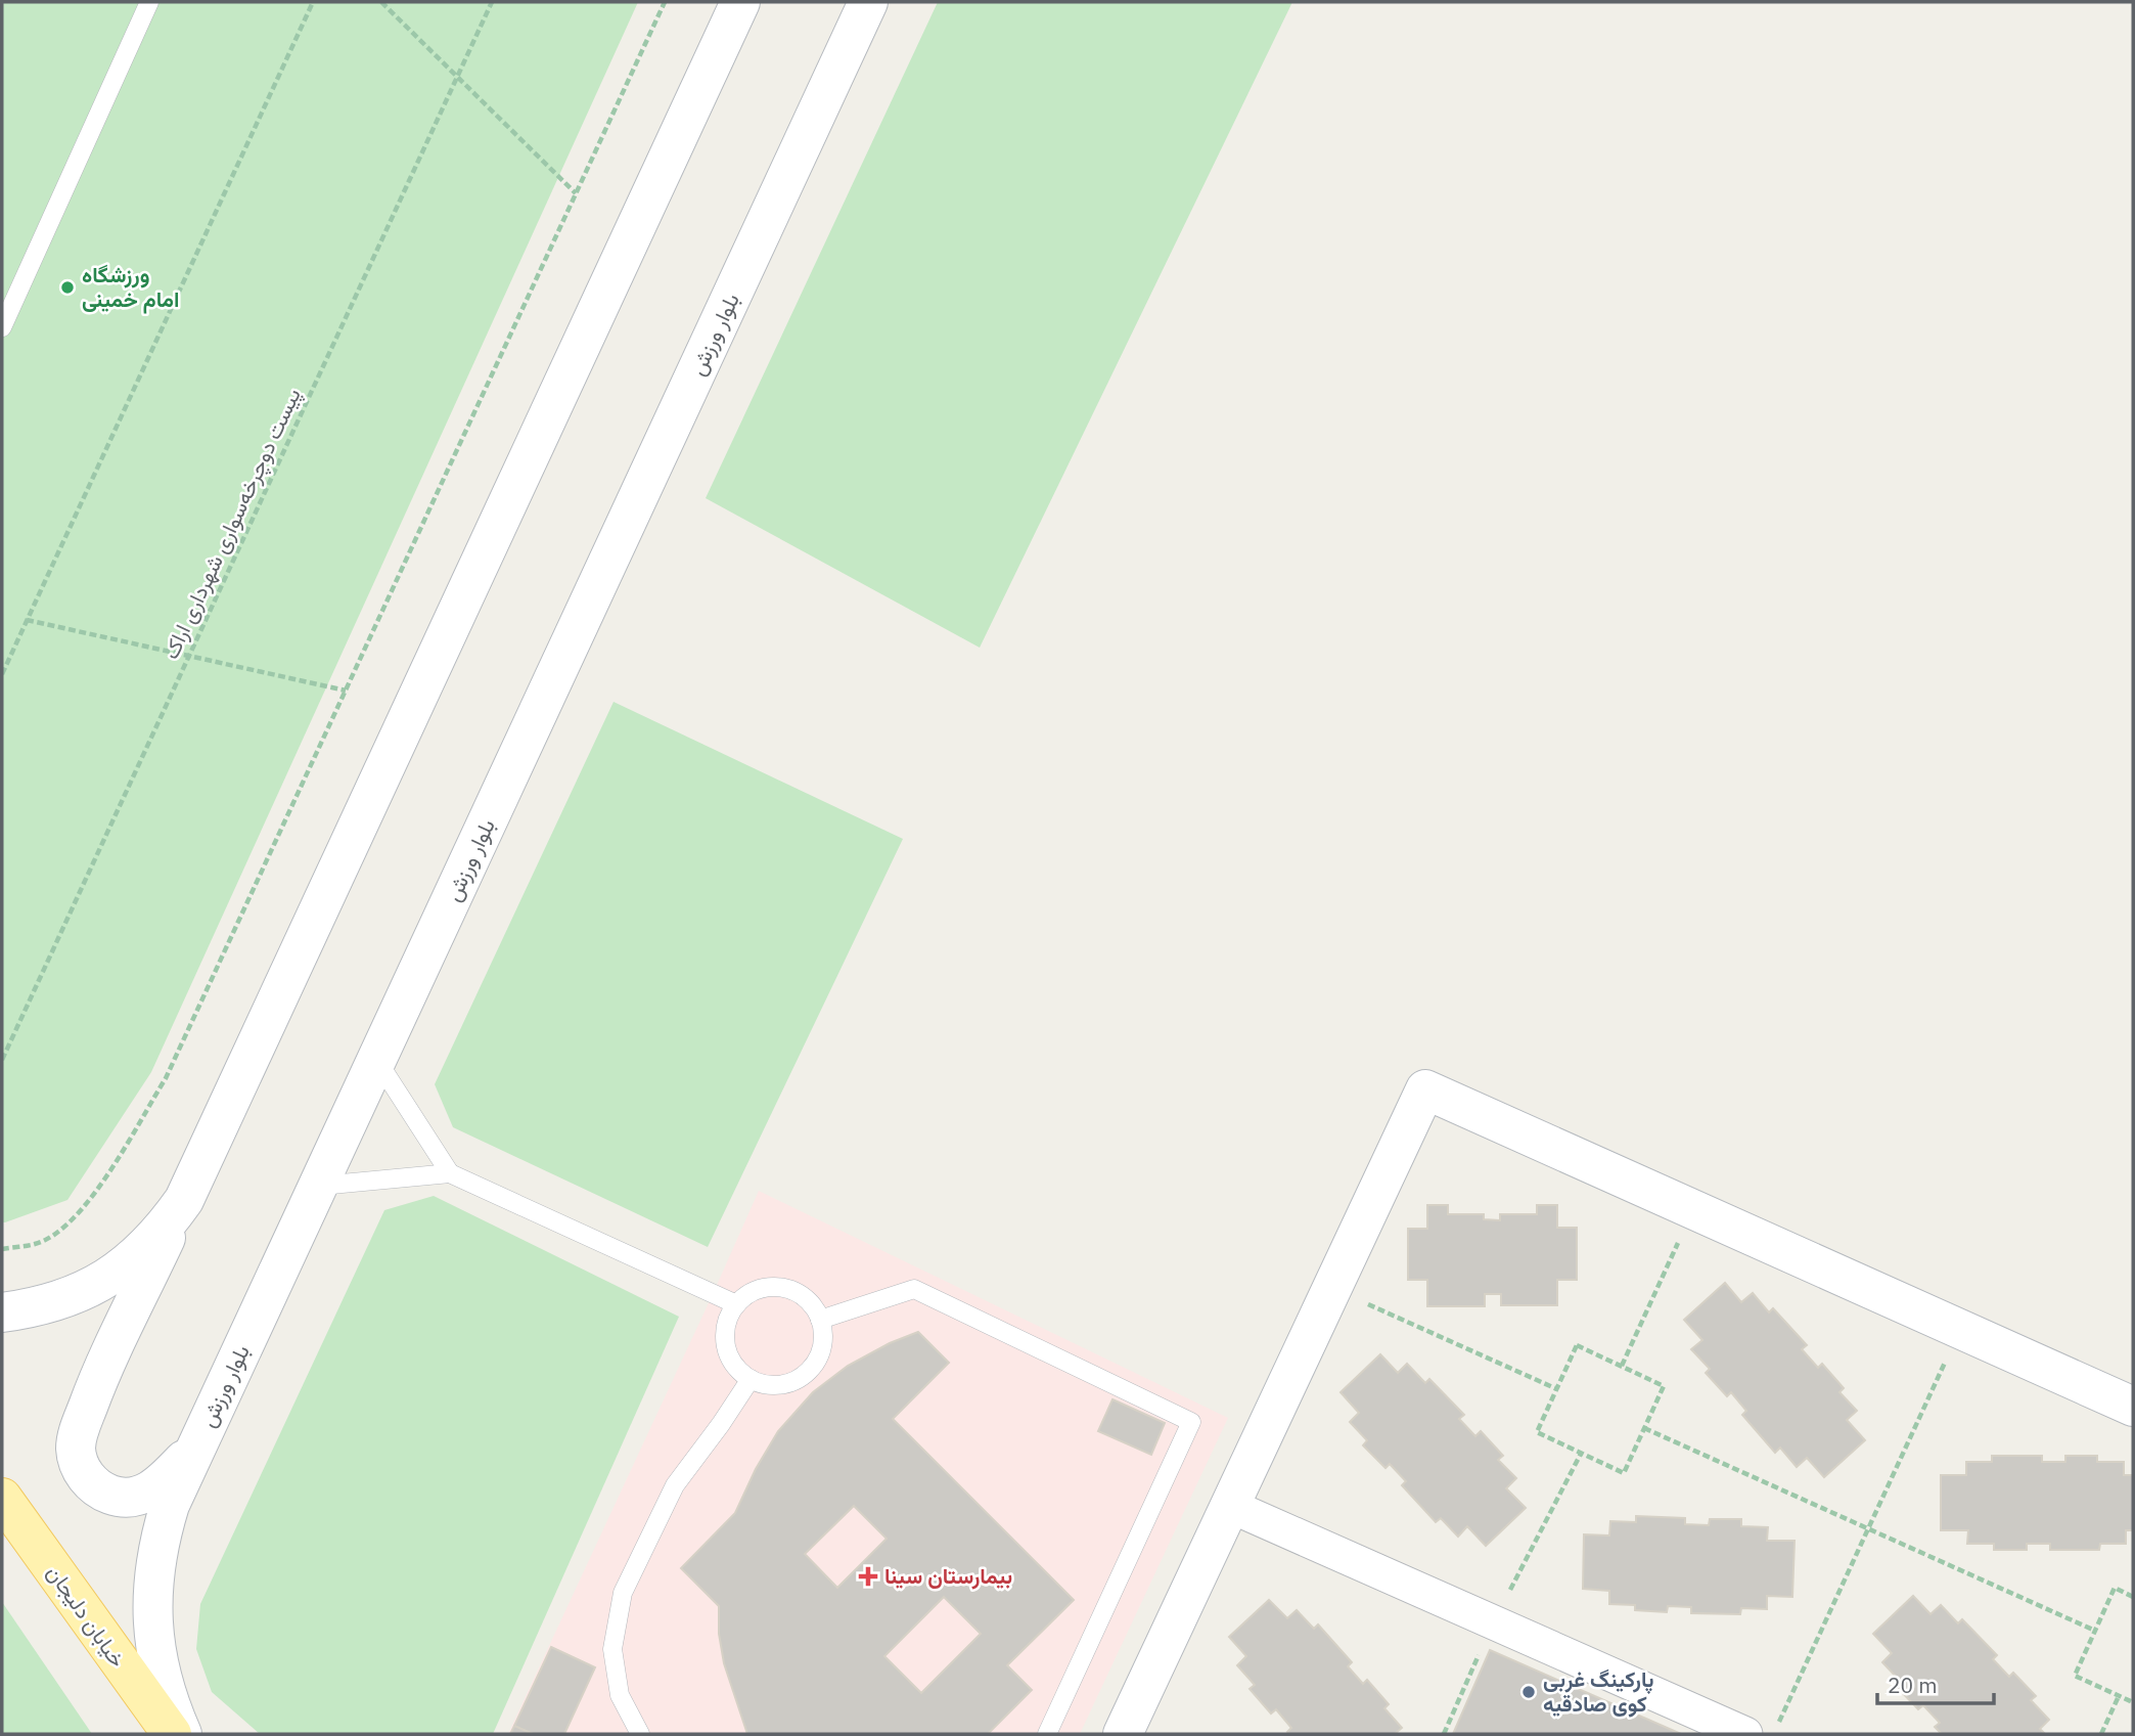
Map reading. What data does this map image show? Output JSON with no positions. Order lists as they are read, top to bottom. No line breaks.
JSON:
{"streets":{"main road":["بلوار ورزش","خیابان دلیجان"],"path":["پیست دوچرخه‌سواری شهرداری اراک"]},"places":{"other":["ورزشگاه امام خمینی","پارکینگ غربی کوی صادقیه"],"health":["بیمارستان سینا"]},"scale_bar":"20 m"}
